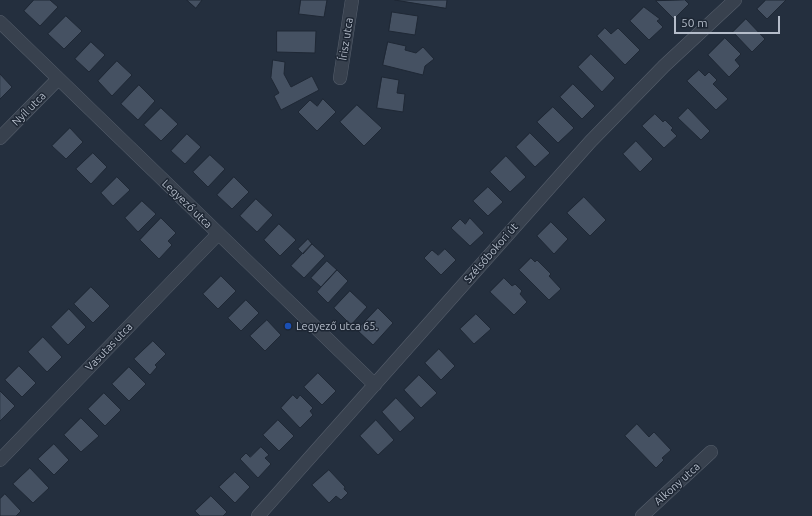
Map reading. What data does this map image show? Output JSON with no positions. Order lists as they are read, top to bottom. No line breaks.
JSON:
{"streets":{"street":["Írisz utca","Nyíl utca","Legyező utca","Szélsőbokori út","Vasutas utca","Alkony utca"]},"crossings":[["Nyíl utca","Legyező utca"],["Legyező utca","Szélsőbokori út"],["Legyező utca","Vasutas utca"]],"places":["Legyező utca 65."],"scale_bar":"50 m"}
